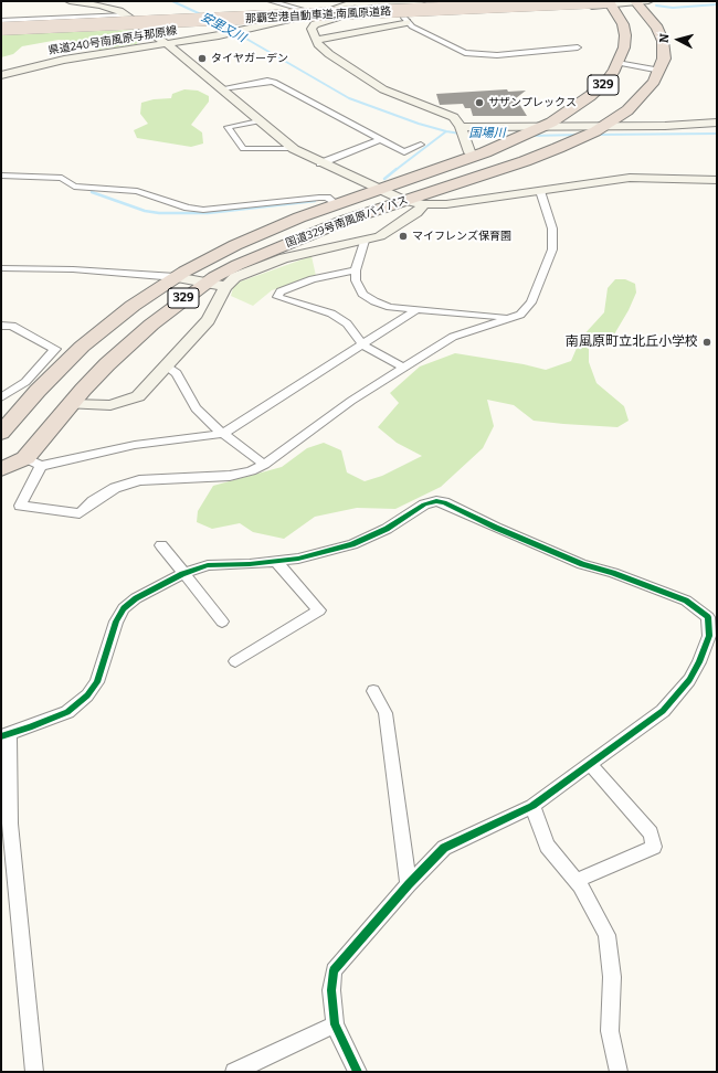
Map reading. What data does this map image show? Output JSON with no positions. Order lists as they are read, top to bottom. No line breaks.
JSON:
{"streets":{"highway":["那覇空港自動車道;南風原道路","329","国道329号南風原バイパス"],"street":["県道240号南風原与那原線"]},"crossings":[["那覇空港自動車道;南風原道路","国道329号南風原バイパス"]],"water":["安里又川","国場川"],"places":["タイヤガーデン","サザンプレックス","マイフレンズ保育園","南風原町立北丘小学校"],"north":"left"}
